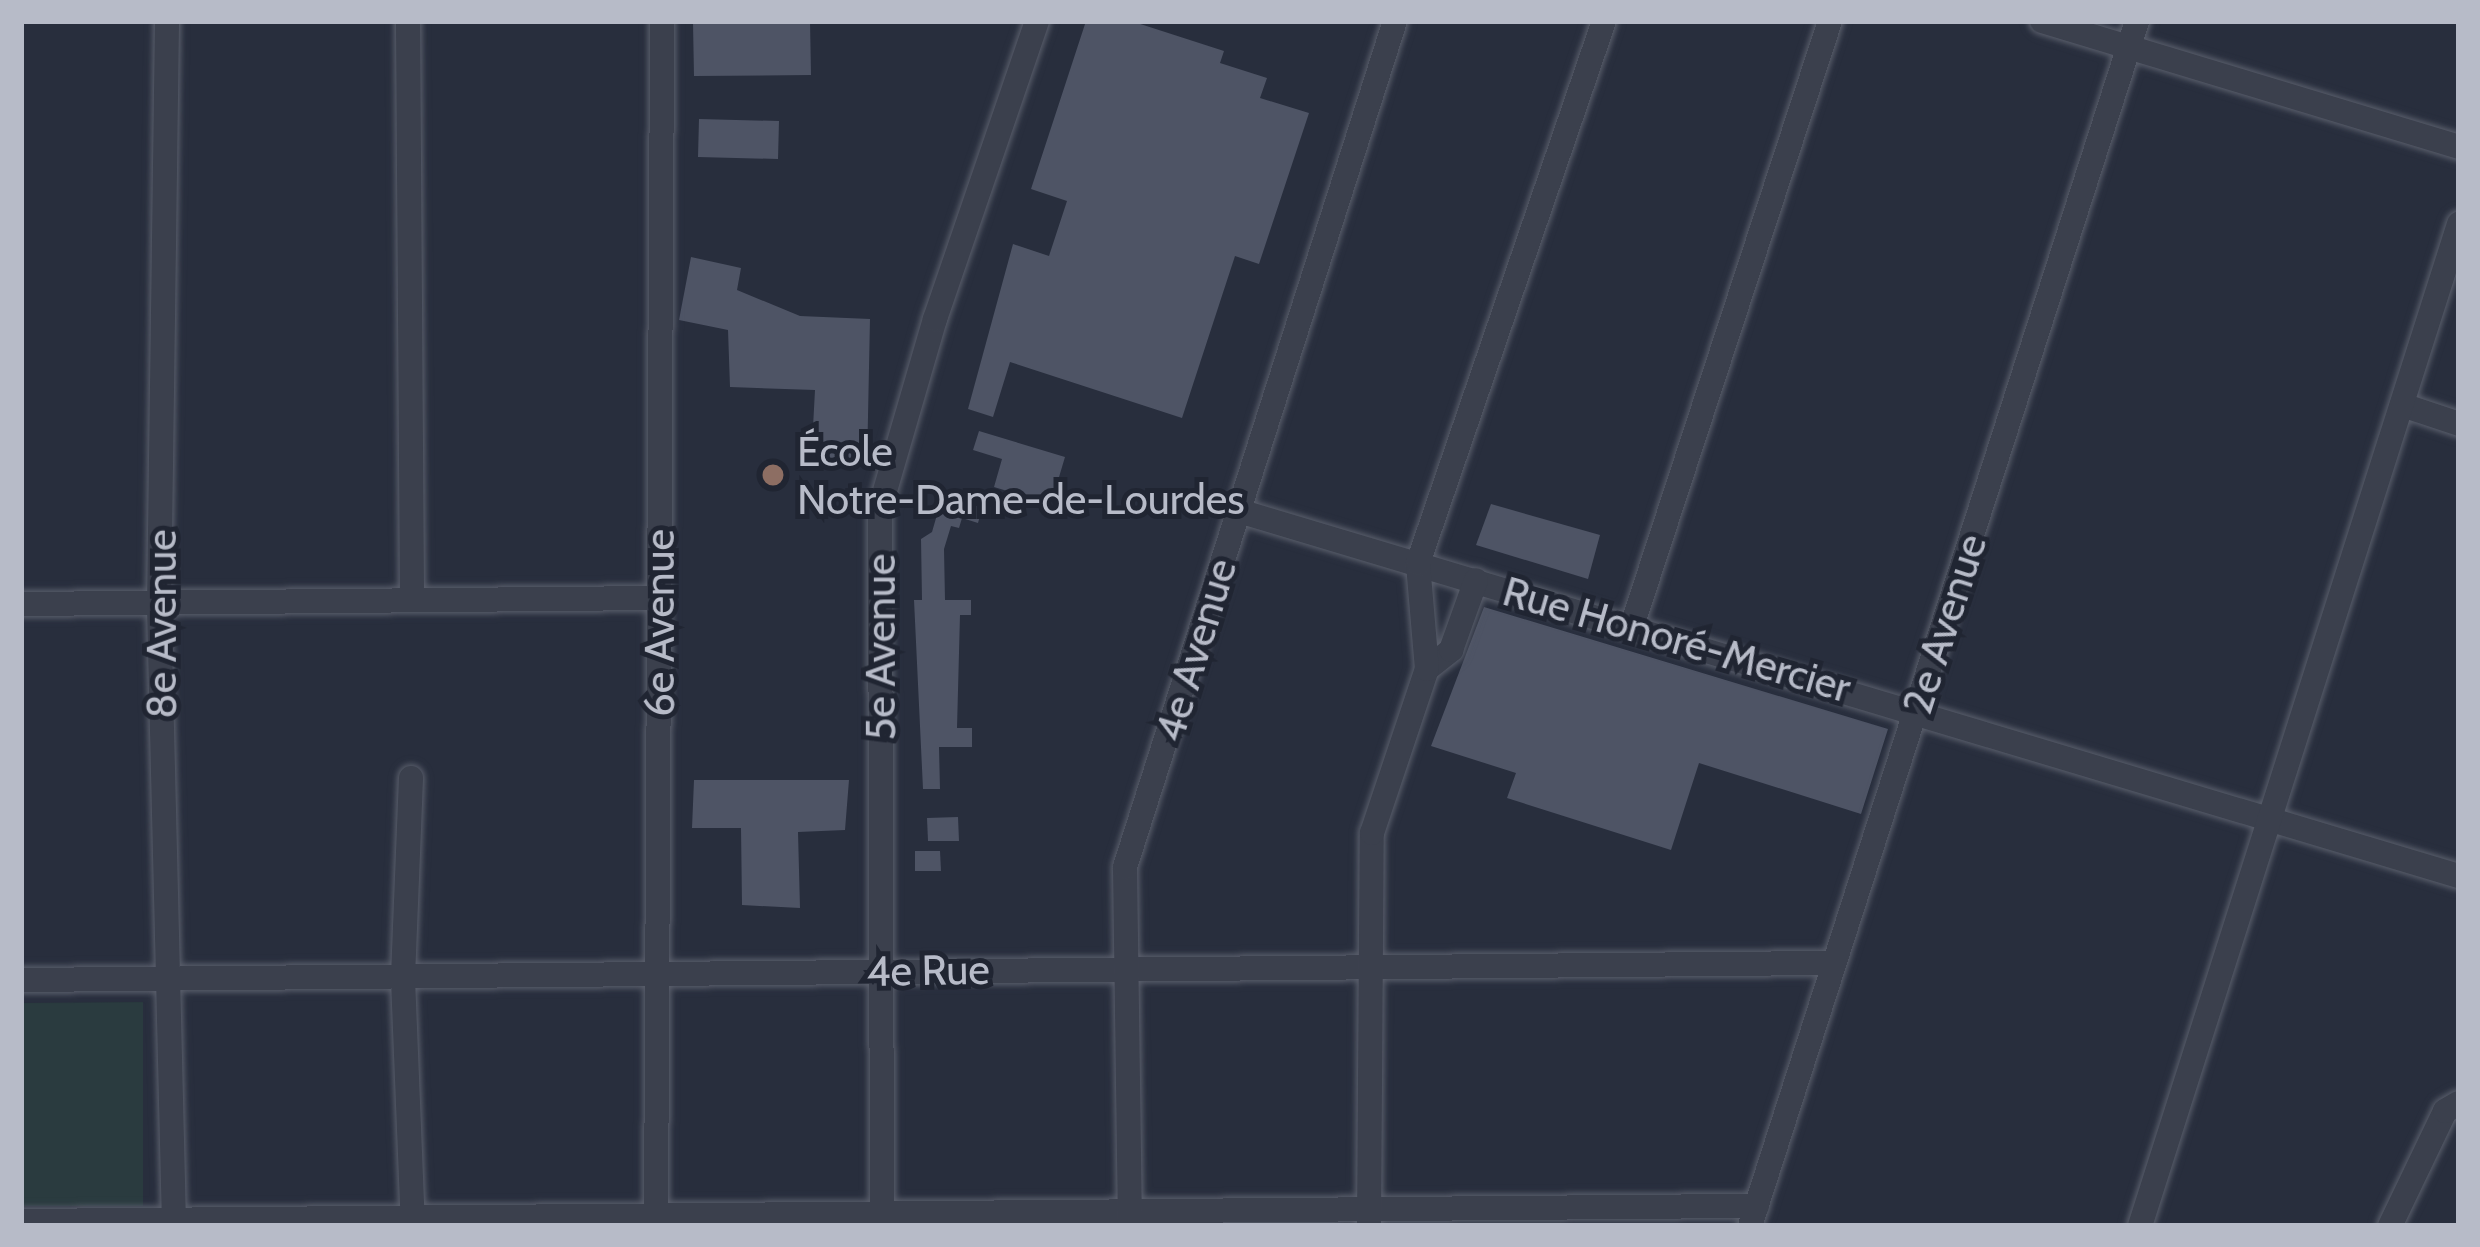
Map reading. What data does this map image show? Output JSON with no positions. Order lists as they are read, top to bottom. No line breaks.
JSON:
{"streets":{"street":["6e Avenue","8e Avenue","2e Avenue","Rue Honoré-Mercier","5e Avenue","4e Avenue","4e Rue"]},"crossings":[["6e Avenue","4e Rue"],["8e Avenue","4e Rue"],["2e Avenue","Rue Honoré-Mercier"],["2e Avenue","4e Rue"],["Rue Honoré-Mercier","4e Avenue"],["5e Avenue","4e Rue"],["4e Avenue","4e Rue"]],"places":["École Notre-Dame-de-Lourdes"]}
